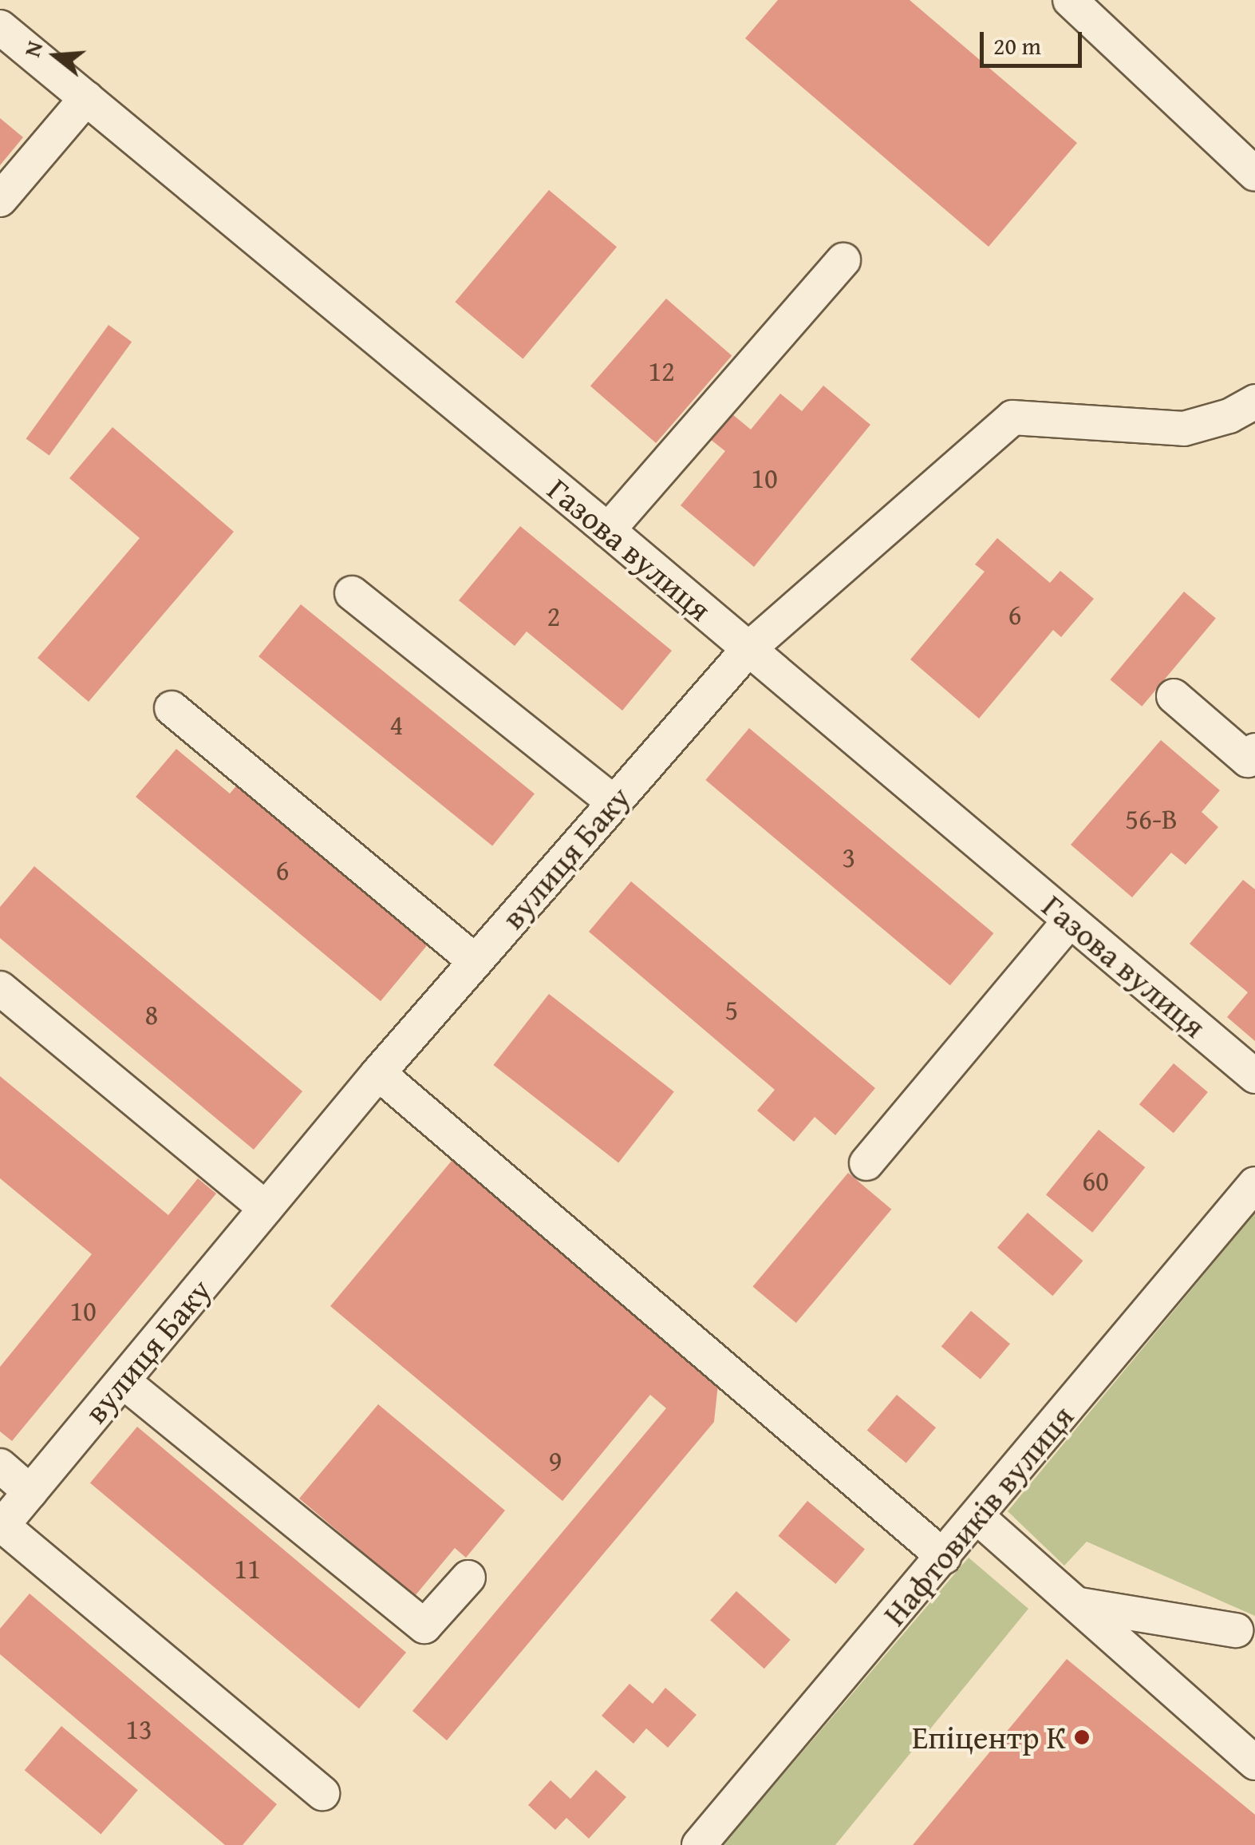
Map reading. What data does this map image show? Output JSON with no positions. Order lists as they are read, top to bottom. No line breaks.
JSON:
{"streets":{"street":["Газова вулиця","вулиця Баку","Нафтовиків вулиця"]},"crossings":[["Газова вулиця","вулиця Баку"]],"places":["Епіцентр К"],"house_numbers":["12","10","6","2","4","56-В","3","6","5","8","60","10","9","11","13"],"scale_bar":"20 m","north":"left"}
